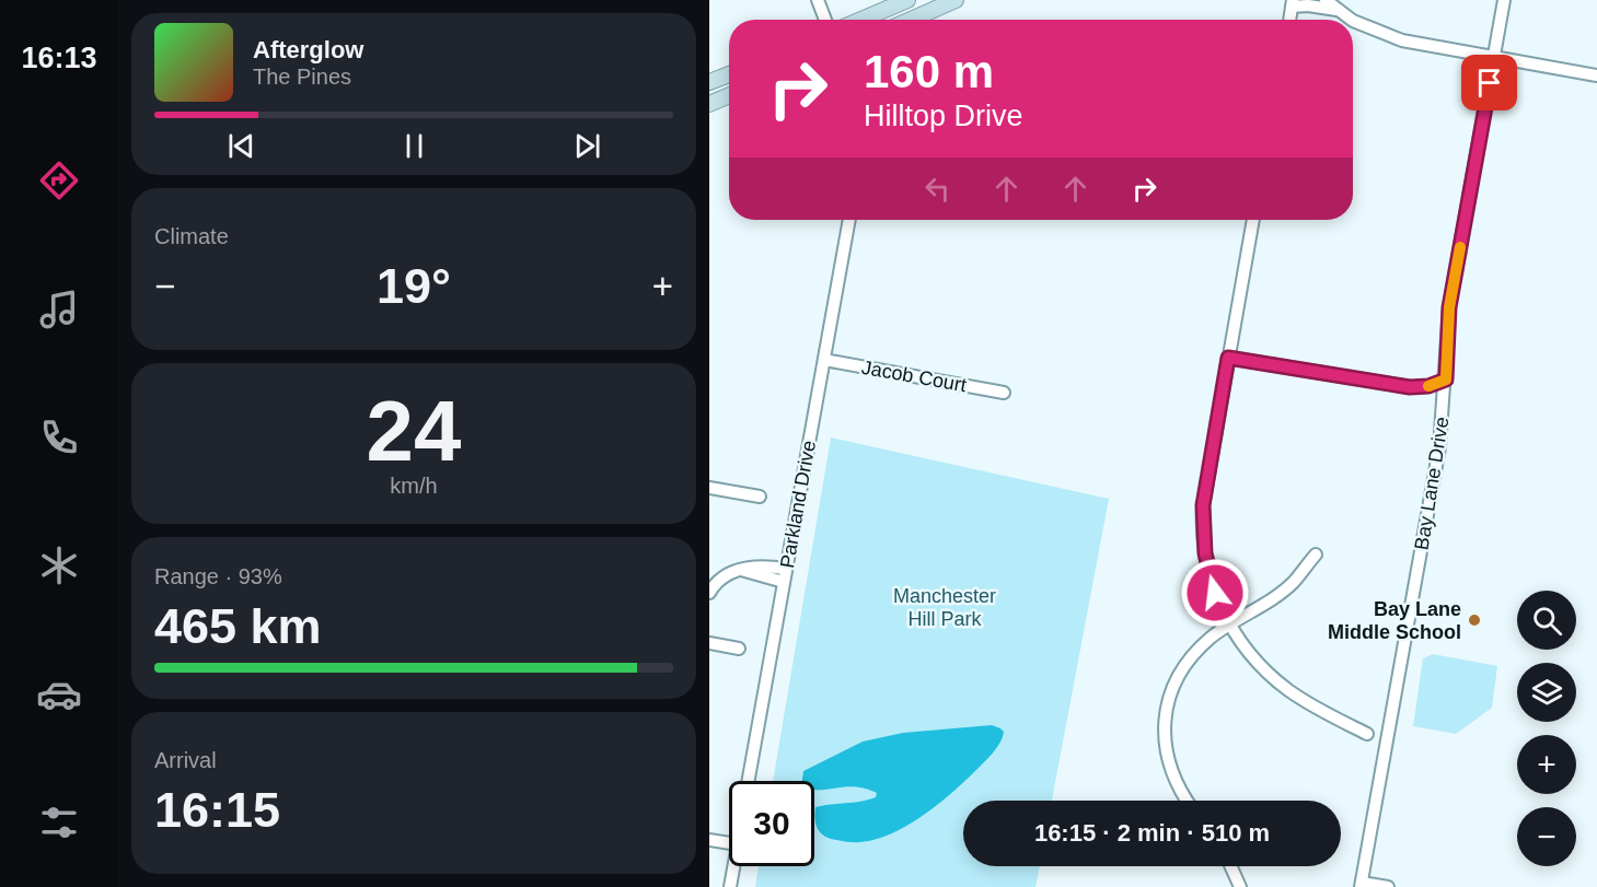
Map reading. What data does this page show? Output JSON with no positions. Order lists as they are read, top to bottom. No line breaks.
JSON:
{"streets":{"street":["Jacob Court","Bay Lane Drive","Parkland Drive"]},"crossings":[["Jacob Court","Parkland Drive"]],"parks":["Manchester Hill Park"],"places":["Bay Lane Middle School"],"page":{"tabs":"16:13","turn":["160 m","Hilltop Drive"],"song":["Afterglow","The Pines"],"tile":["Climate",["24","km/h"],["Range · 93%","465 km"],["Arrival","16:15"]],"heat":["−","19°","+"],"map_buttons":["+","−"],"limit":"30","trip":"16:15 · 2 min · 510 m"}}
